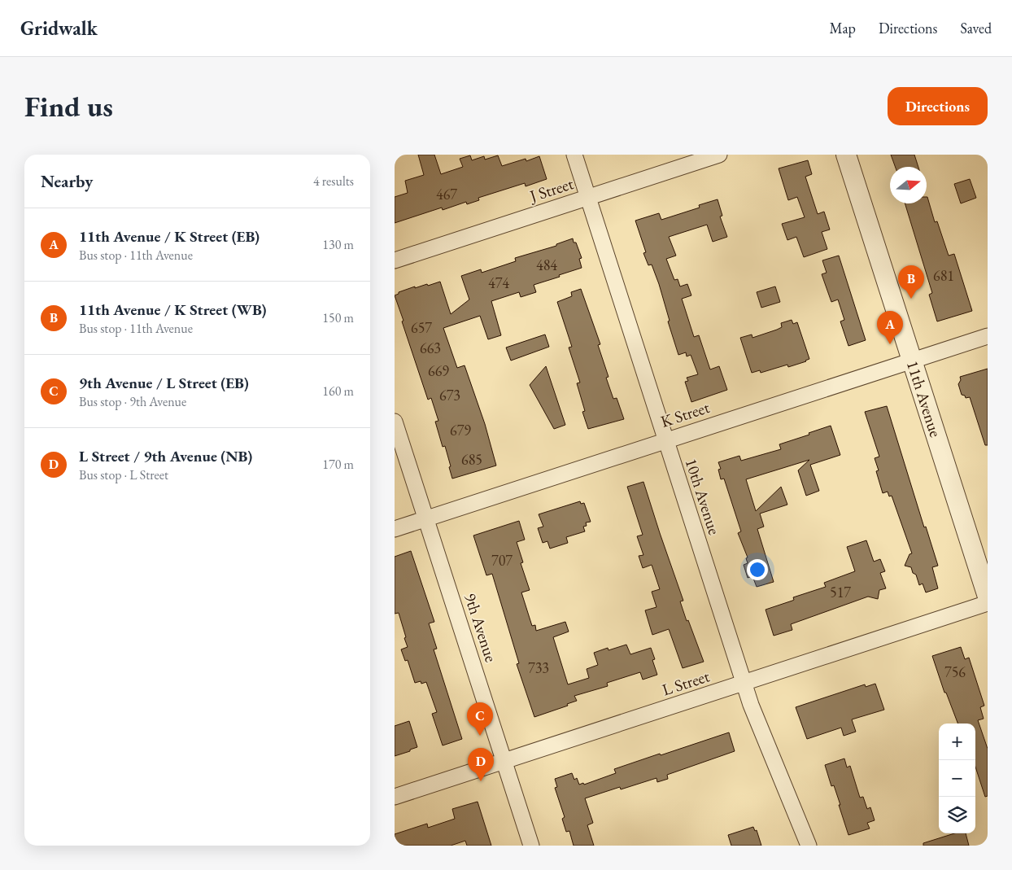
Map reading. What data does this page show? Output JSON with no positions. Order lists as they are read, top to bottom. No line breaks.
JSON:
{"streets":{"street":["J Street","11th Avenue","K Street","10th Avenue","9th Avenue","L Street"]},"crossings":[["J Street","10th Avenue"],["11th Avenue","K Street"],["K Street","10th Avenue"],["K Street","9th Avenue"],["10th Avenue","L Street"],["9th Avenue","L Street"]],"house_numbers":["467","484","681","474","657","663","669","673","679","685","707","517","733","756"],"north":"right","page":{"header":"Gridwalk","nav":["Map","Directions","Saved"],"buttons":"Directions","title":"Find us","heading":["Nearby","4 results"],"list":[{"mark":"A","name":"11th Avenue / K Street (EB)","note":"Bus stop · 11th Avenue","value":"130 m"},{"mark":"B","name":"11th Avenue / K Street (WB)","note":"Bus stop · 11th Avenue","value":"150 m"},{"mark":"C","name":"9th Avenue / L Street (EB)","note":"Bus stop · 9th Avenue","value":"160 m"},{"mark":"D","name":"L Street / 9th Avenue (NB)","note":"Bus stop · L Street","value":"170 m"}],"pins":["B","A","C","D"],"map_buttons":["+","−"]}}
